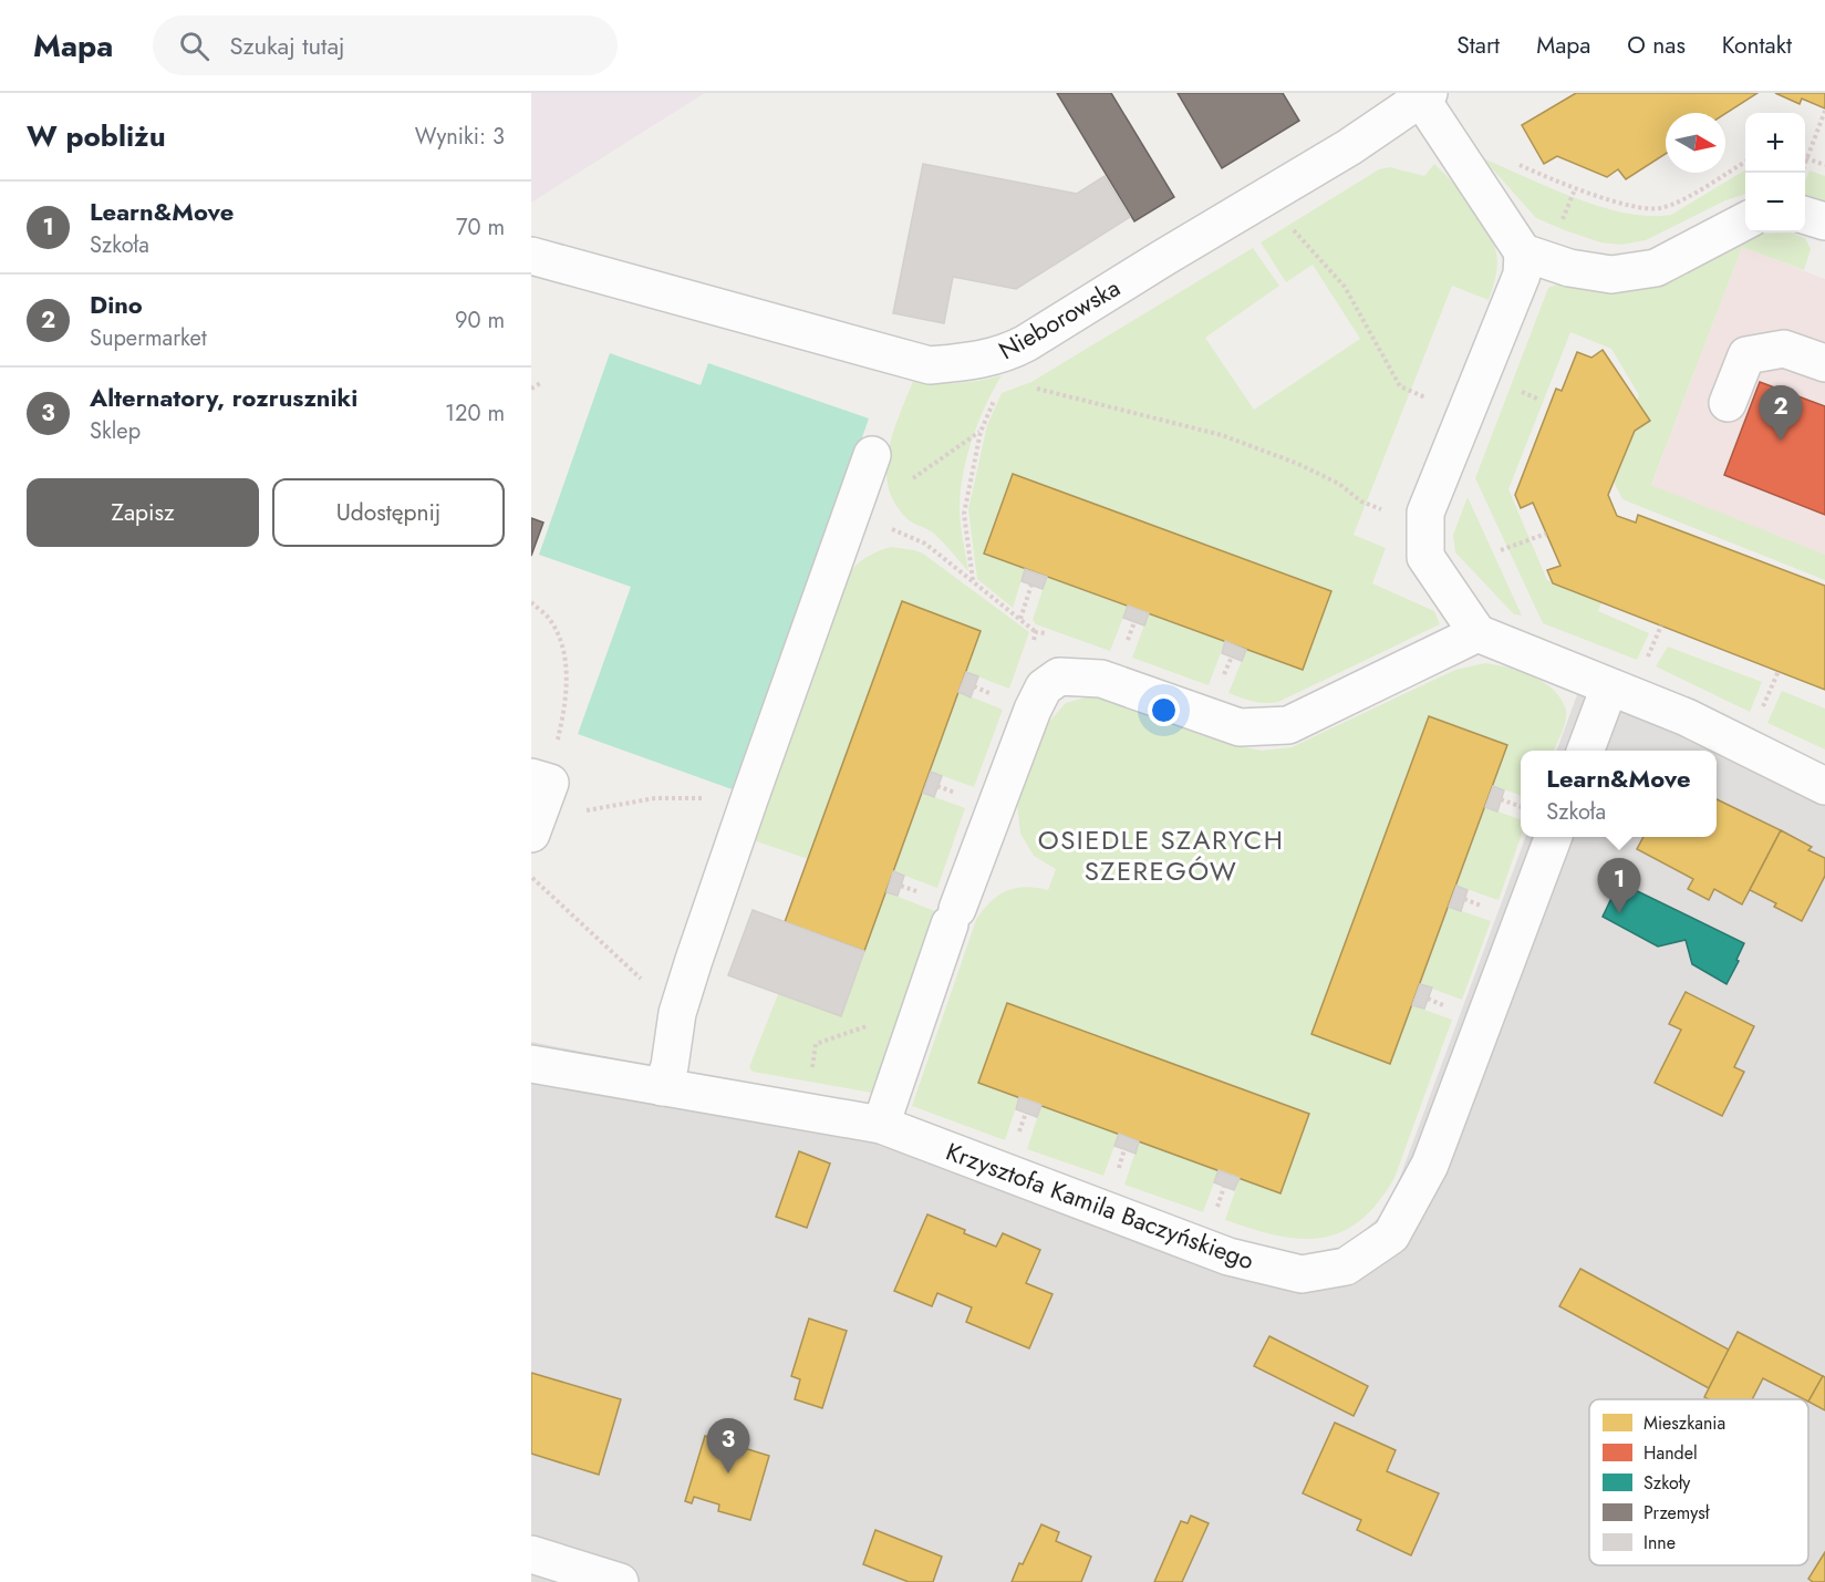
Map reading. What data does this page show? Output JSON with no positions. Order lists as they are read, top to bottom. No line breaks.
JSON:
{"streets":{"street":["Nieborowska","Krzysztofa Kamila Baczyńskiego"]},"districts":["OSIEDLE SZARYCH SZEREGÓW"],"legend":["Mieszkania","Handel","Szkoły","Przemysł","Inne"],"north":"right","page":{"header":"Mapa","search":"Szukaj tutaj","nav":["Start","Mapa","O nas","Kontakt"],"heading":["W pobliżu","Wyniki: 3"],"map_buttons":["+","−"],"list":[{"mark":"1","name":"Learn&Move","note":"Szkoła","value":"70 m"},{"mark":"2","name":"Dino","note":"Supermarket","value":"90 m"},{"mark":"3","name":"Alternatory, rozruszniki","note":"Sklep","value":"120 m"}],"pins":["2","1","3"],"buttons":["Zapisz","Udostępnij"],"popup":["Learn&Move","Szkoła"]}}
